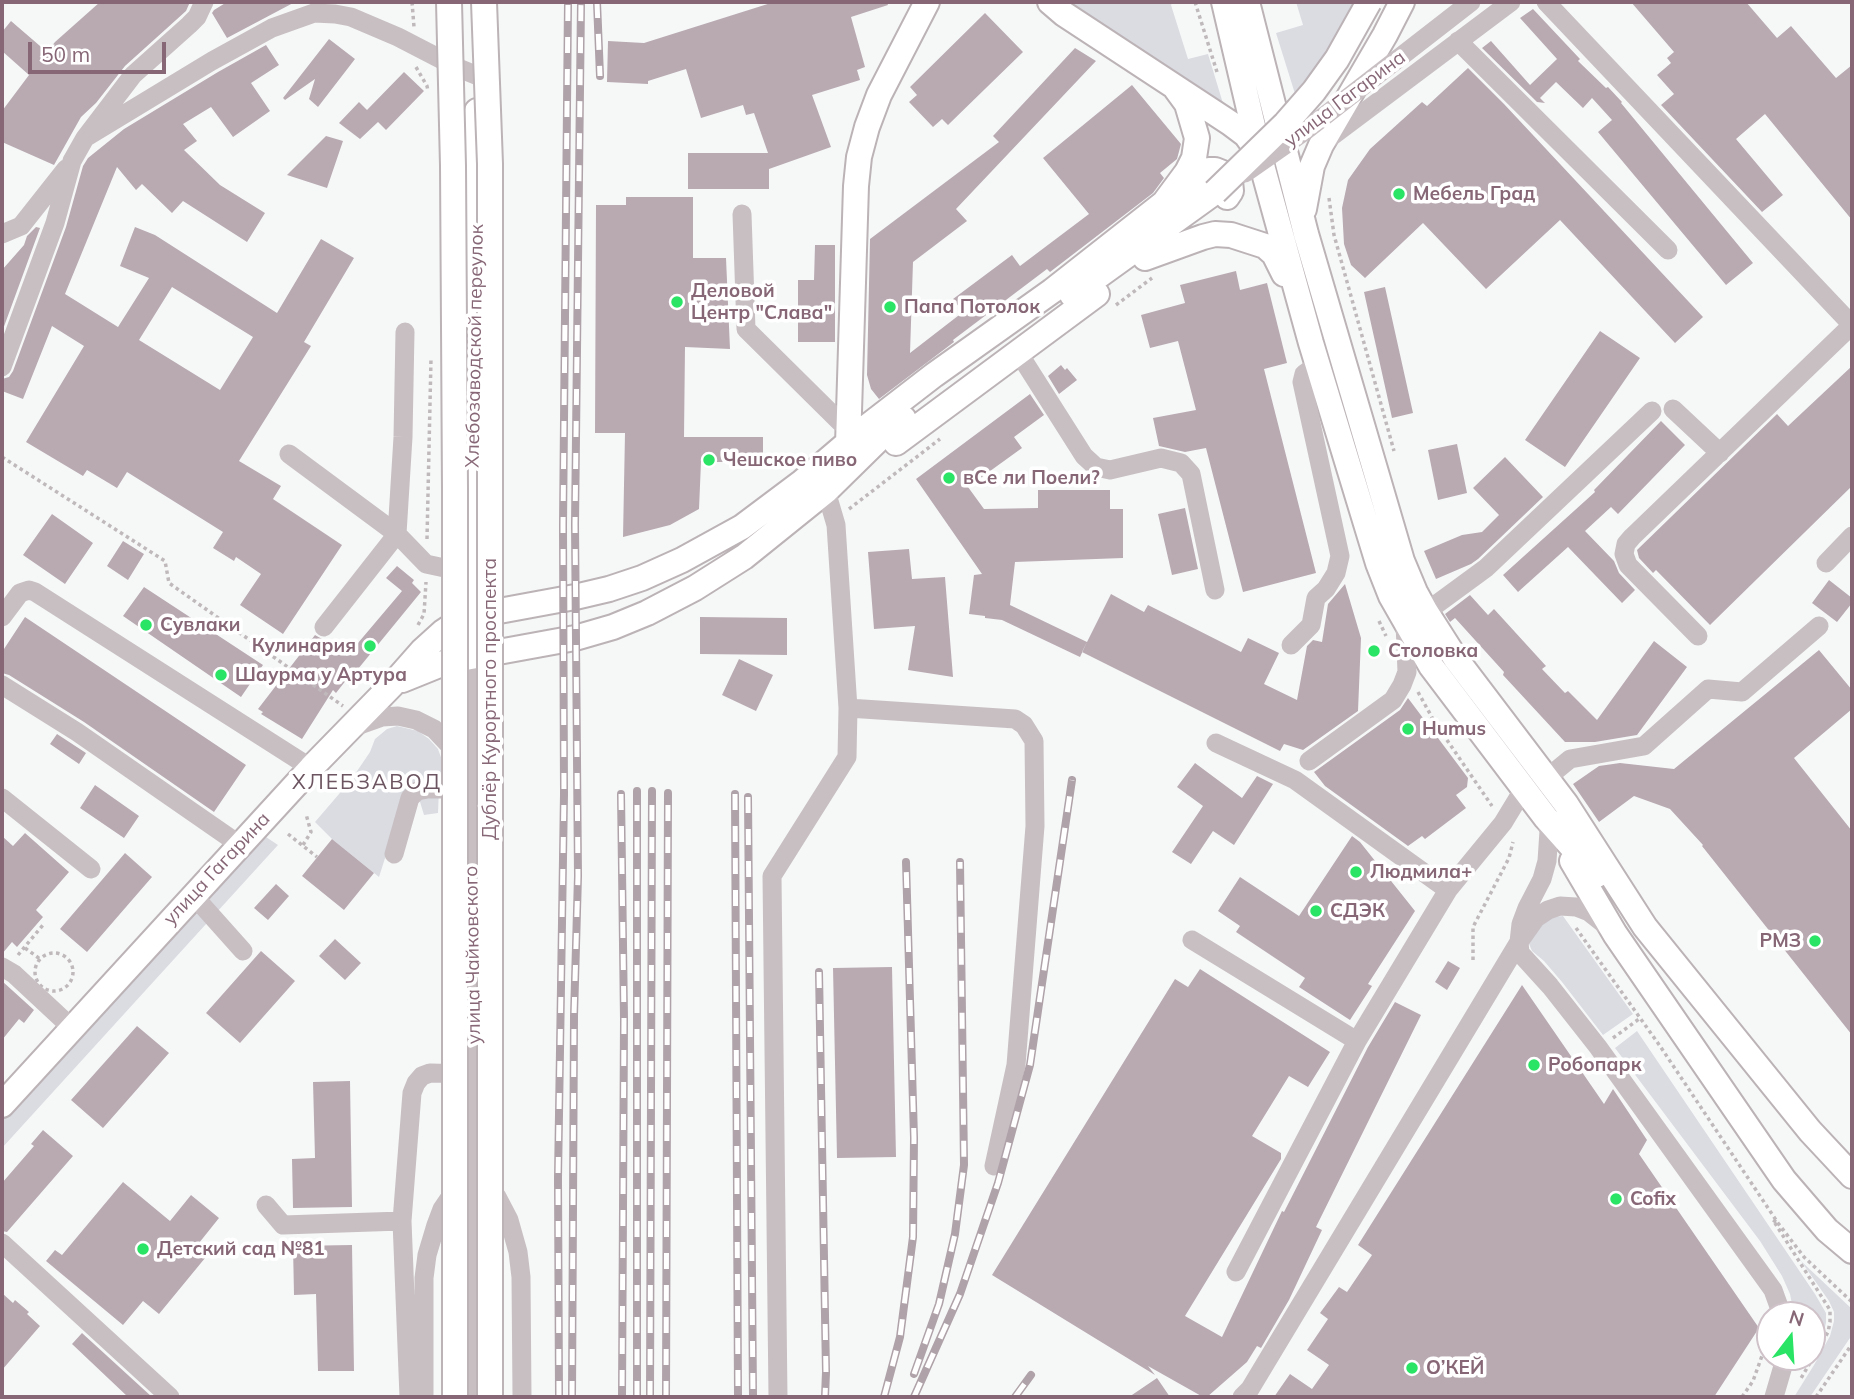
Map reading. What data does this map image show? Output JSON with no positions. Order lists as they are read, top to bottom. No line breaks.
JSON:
{"streets":{"main road":["улица Гагарина","Хлебозаводской переулок","Дублёр Курортного проспекта","улица Чайковского"]},"crossings":[["улица Гагарина","Хлебозаводской переулок"],["улица Гагарина","улица Чайковского"],["Хлебозаводской переулок","Дублёр Курортного проспекта"],["Хлебозаводской переулок","улица Чайковского"]],"districts":["ХЛЕБЗАВОД"],"places":["Мебель Град","Деловой Центр \"Слава\"","Папа Потолок","Чешское пиво","вСе ли Поели?","Сувлаки","Кулинария","Столовка","Шаурма у Артура","Humus","Людмила+","СДЭК","РМЗ","Робопарк","Cofix","Детский сад №81","О’КЕЙ"],"scale_bar":"50 m","north":"top"}
